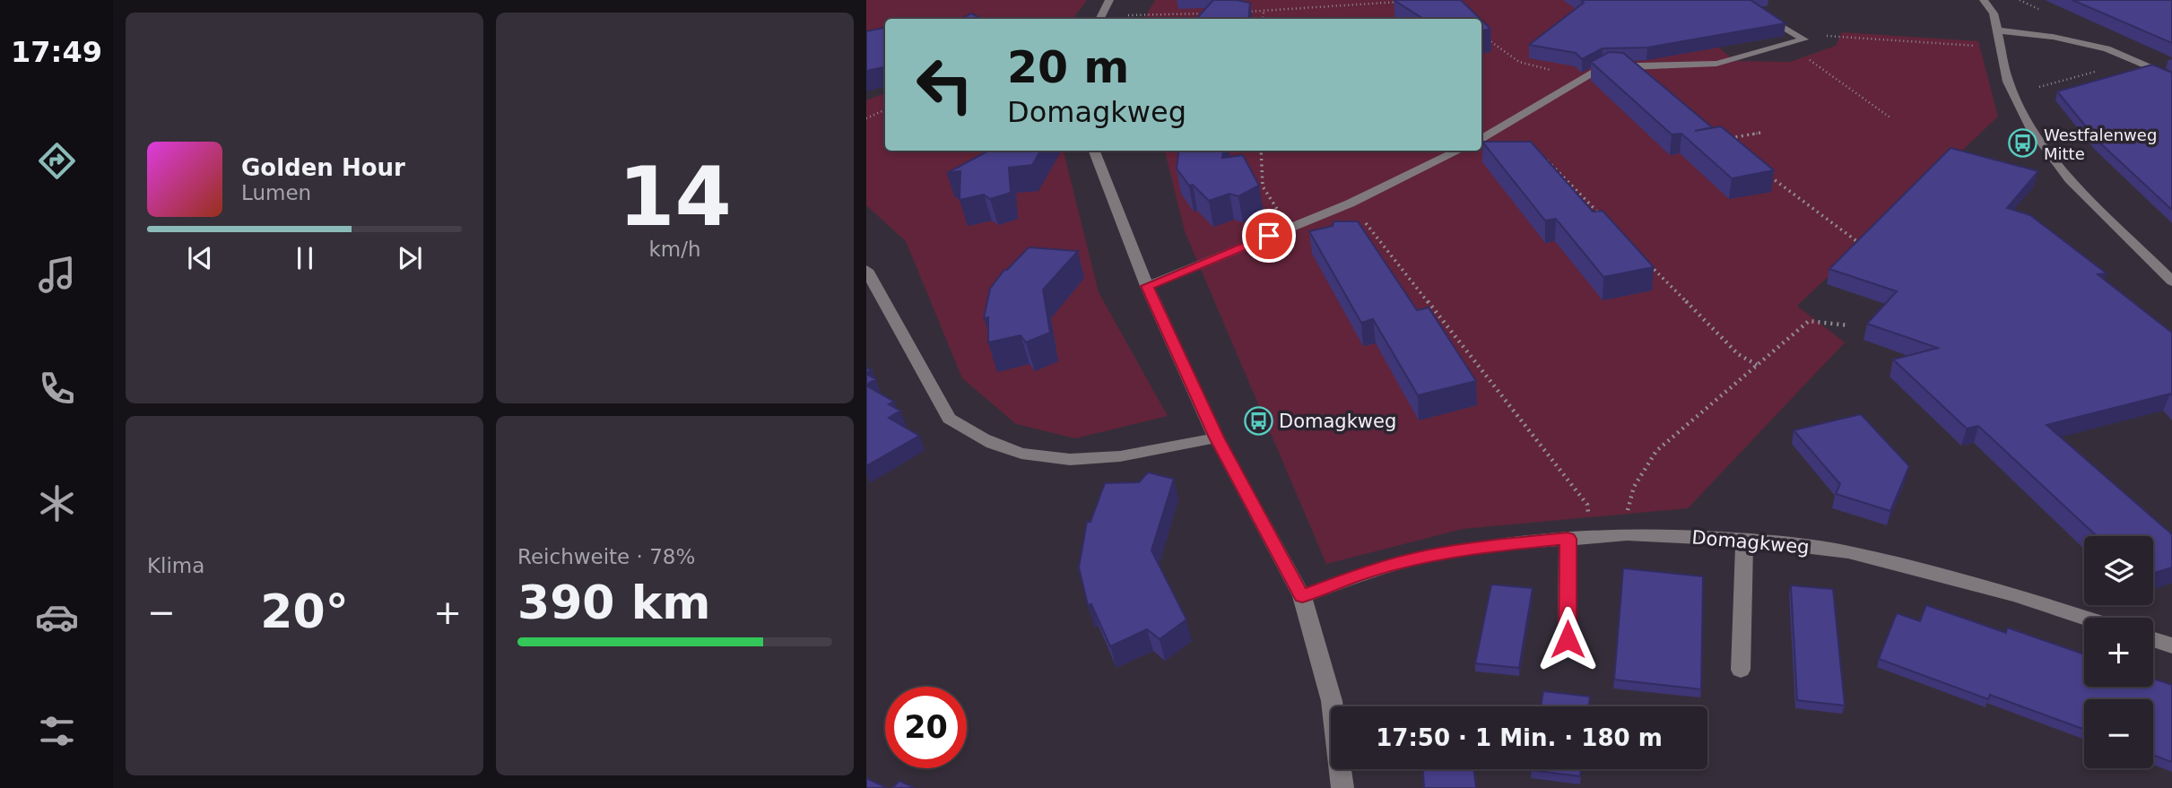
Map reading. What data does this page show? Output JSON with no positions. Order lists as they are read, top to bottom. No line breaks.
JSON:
{"streets":{"street":["Domagkweg"]},"places":{"bus stop":["Westfalenweg Mitte","Domagkweg"]},"page":{"tabs":"17:49","tile":[["14","km/h"],"Klima",["Reichweite · 78%","390 km"]],"turn":["20 m","Domagkweg"],"song":["Golden Hour","Lumen"],"map_buttons":["+","−"],"heat":["−","20°","+"],"limit":"20","trip":"17:50 · 1 Min. · 180 m"}}
